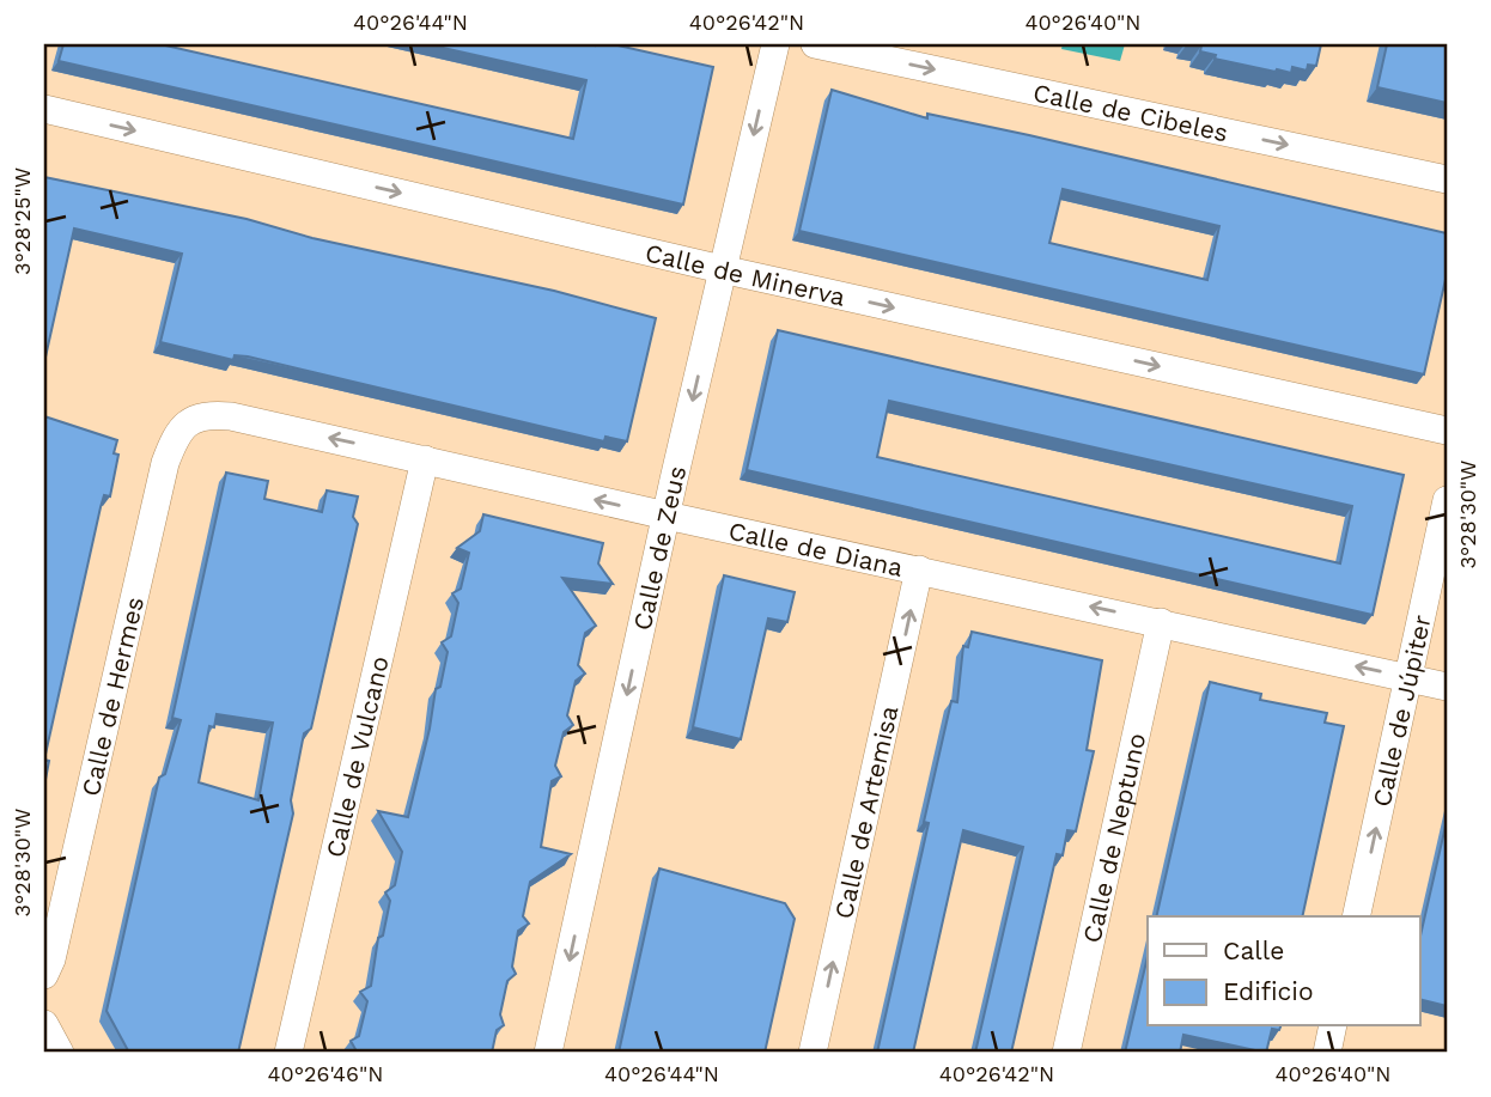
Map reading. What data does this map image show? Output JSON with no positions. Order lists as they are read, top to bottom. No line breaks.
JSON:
{"streets":{"street":["Calle de Cibeles","Calle de Minerva","Calle de Zeus","Calle de Diana","Calle de Hermes","Calle de Júpiter","Calle de Vulcano","Calle de Artemisa","Calle de Neptuno"]},"crossings":[["Calle de Minerva","Calle de Zeus"],["Calle de Zeus","Calle de Diana"],["Calle de Diana","Calle de Hermes"],["Calle de Diana","Calle de Júpiter"],["Calle de Diana","Calle de Vulcano"],["Calle de Diana","Calle de Artemisa"],["Calle de Diana","Calle de Neptuno"]],"one_way":["Calle de Cibeles","Calle de Minerva","Calle de Zeus","Calle de Diana","Calle de Júpiter","Calle de Artemisa"],"legend":["Calle","Edificio"],"coordinates":["40°26'44\"N","40°26'42\"N","40°26'40\"N","3°28'25\"W","3°28'30\"W","40°26'46\"N"]}
